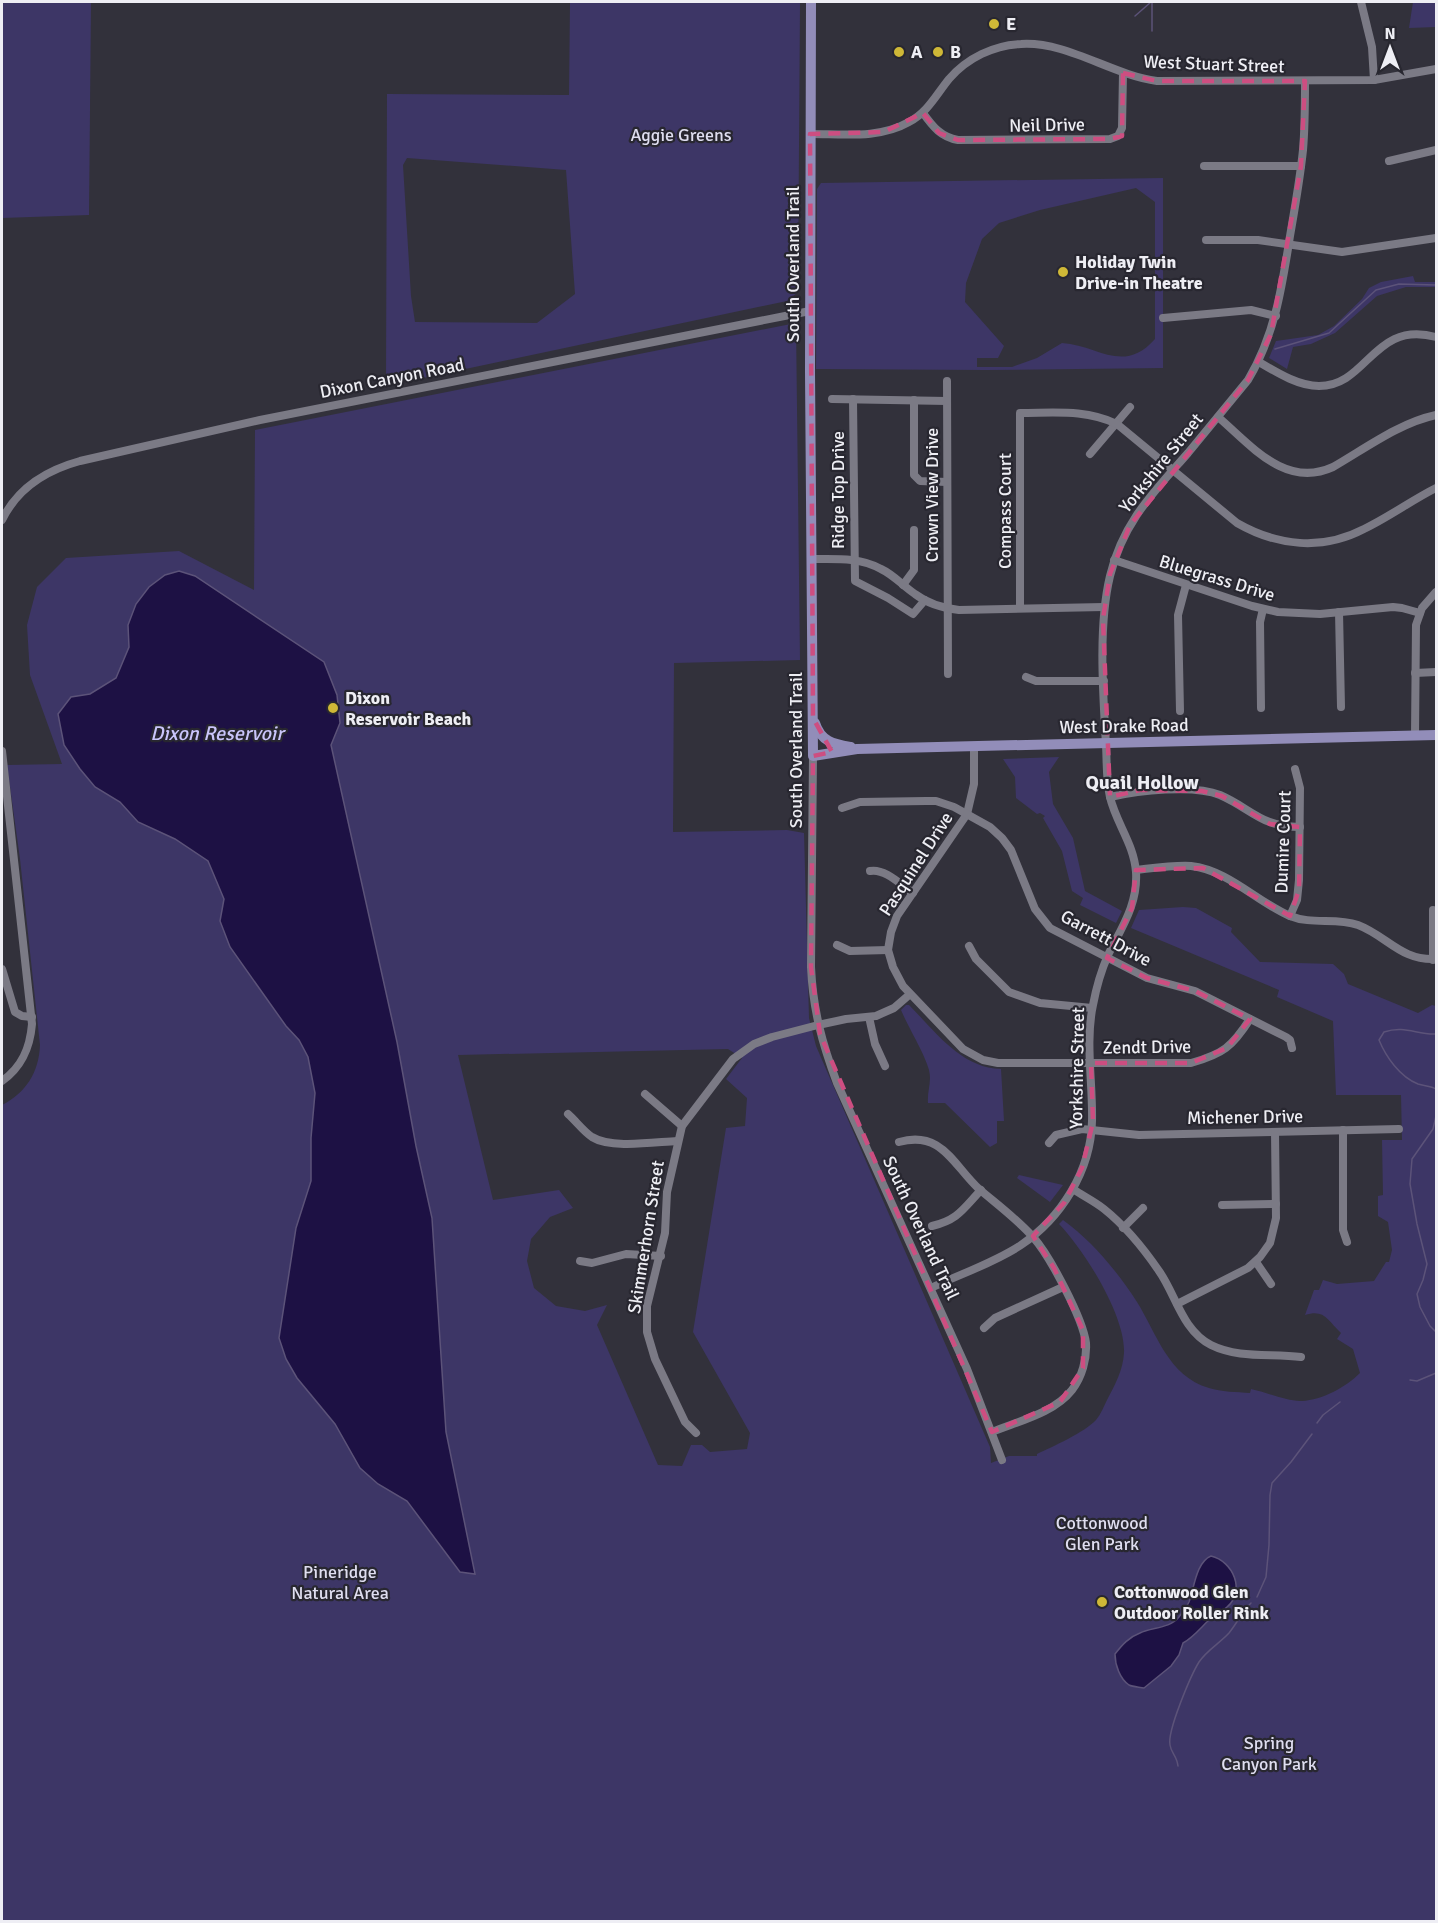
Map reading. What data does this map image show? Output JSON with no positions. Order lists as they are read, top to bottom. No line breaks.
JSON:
{"streets":{"main road":["South Overland Trail","West Drake Road"],"street":["West Stuart Street","Neil Drive","Dixon Canyon Road","Yorkshire Street","Ridge Top Drive","Crown View Drive","Compass Court","Bluegrass Drive","Dumire Court","Pasquinel Drive","Garrett Drive","Zendt Drive","Michener Drive","Skimmerhorn Street"]},"crossings":[["West Stuart Street","Neil Drive"],["West Stuart Street","South Overland Trail"],["West Stuart Street","Yorkshire Street"],["South Overland Trail","Dixon Canyon Road"],["South Overland Trail","Yorkshire Street"],["South Overland Trail","West Drake Road"],["South Overland Trail","Skimmerhorn Street"],["Yorkshire Street","Bluegrass Drive"],["Yorkshire Street","West Drake Road"],["Yorkshire Street","Garrett Drive"],["Yorkshire Street","Zendt Drive"],["Yorkshire Street","Michener Drive"],["West Drake Road","Pasquinel Drive"],["Pasquinel Drive","Garrett Drive"],["Garrett Drive","Zendt Drive"],["Zendt Drive","Skimmerhorn Street"]],"districts":["Quail Hollow"],"water":["Dixon Reservoir"],"parks":["Aggie Greens","Cottonwood Glen Park","Pineridge Natural Area","Spring Canyon Park"],"places":["E","A","B","Holiday Twin Drive-in Theatre","Dixon Reservoir Beach","Cottonwood Glen Outdoor Roller Rink"],"north":"top"}
